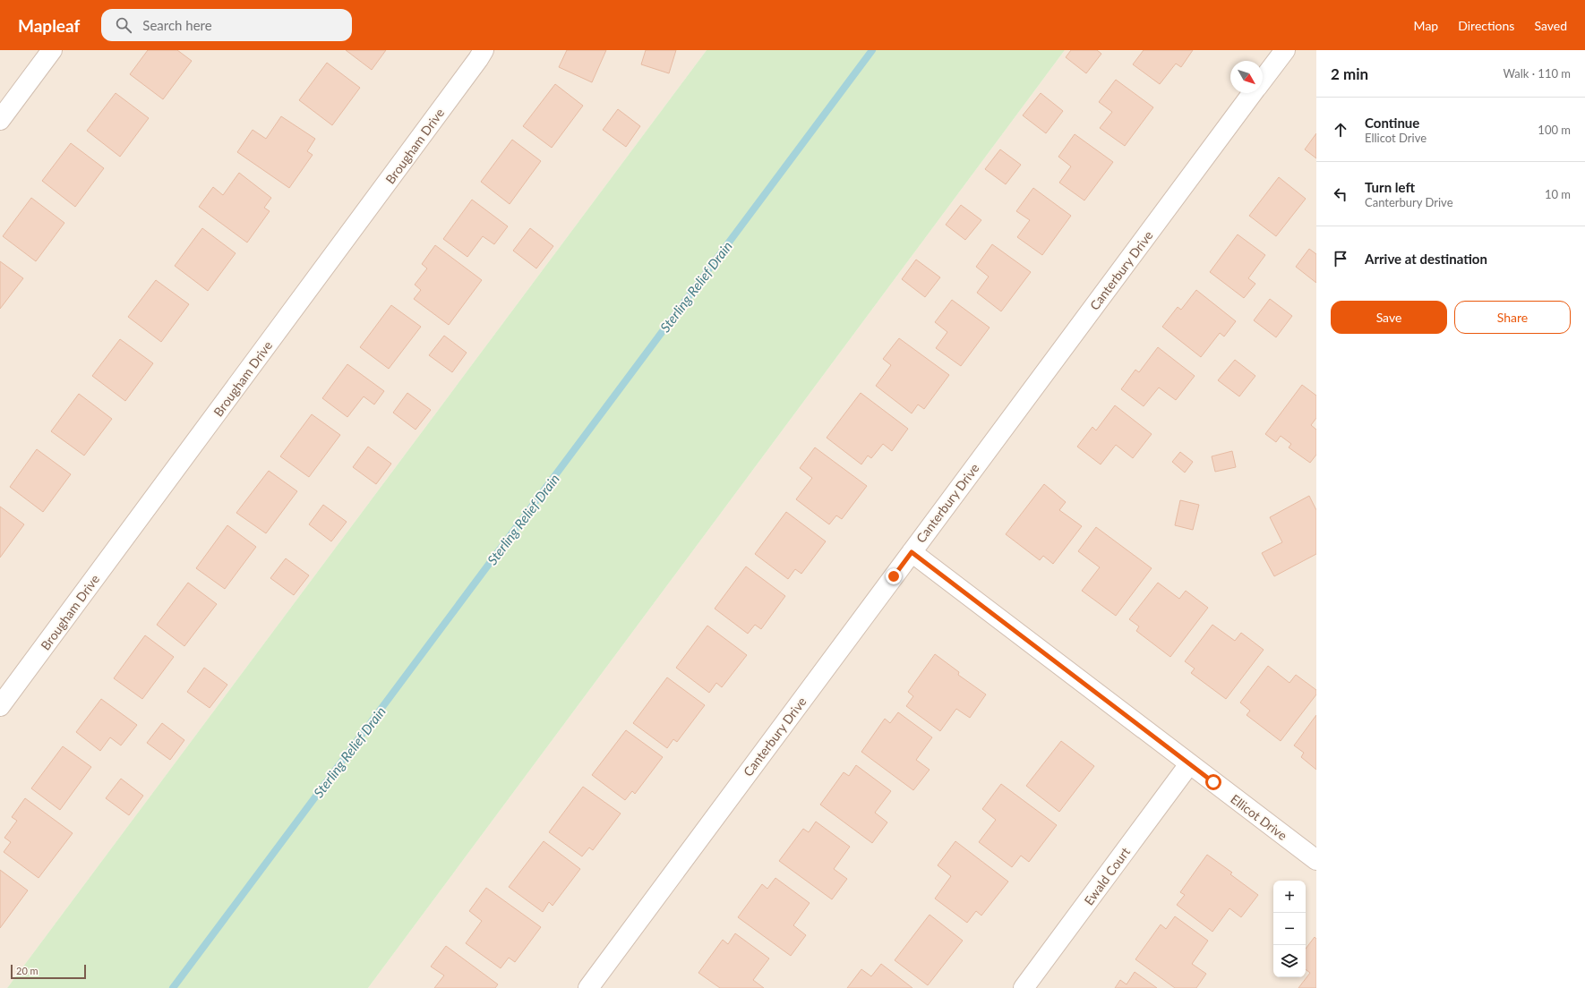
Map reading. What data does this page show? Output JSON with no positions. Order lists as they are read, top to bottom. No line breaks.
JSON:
{"streets":{"street":["Brougham Drive","Canterbury Drive","Ellicot Drive","Ewald Court"]},"crossings":[["Canterbury Drive","Ellicot Drive"],["Ellicot Drive","Ewald Court"]],"water":["Sterling Relief Drain"],"scale_bar":"20 m","north":"bottom right","page":{"header":"Mapleaf","search":"Search here","nav":["Map","Directions","Saved"],"heading":["2 min","Walk · 110 m"],"list":[["Continue","Ellicot Drive","100 m"],["Turn left","Canterbury Drive","10 m"],"Arrive at destination"],"buttons":["Save","Share"],"map_buttons":["+","−"],"scale":"20 m"}}
